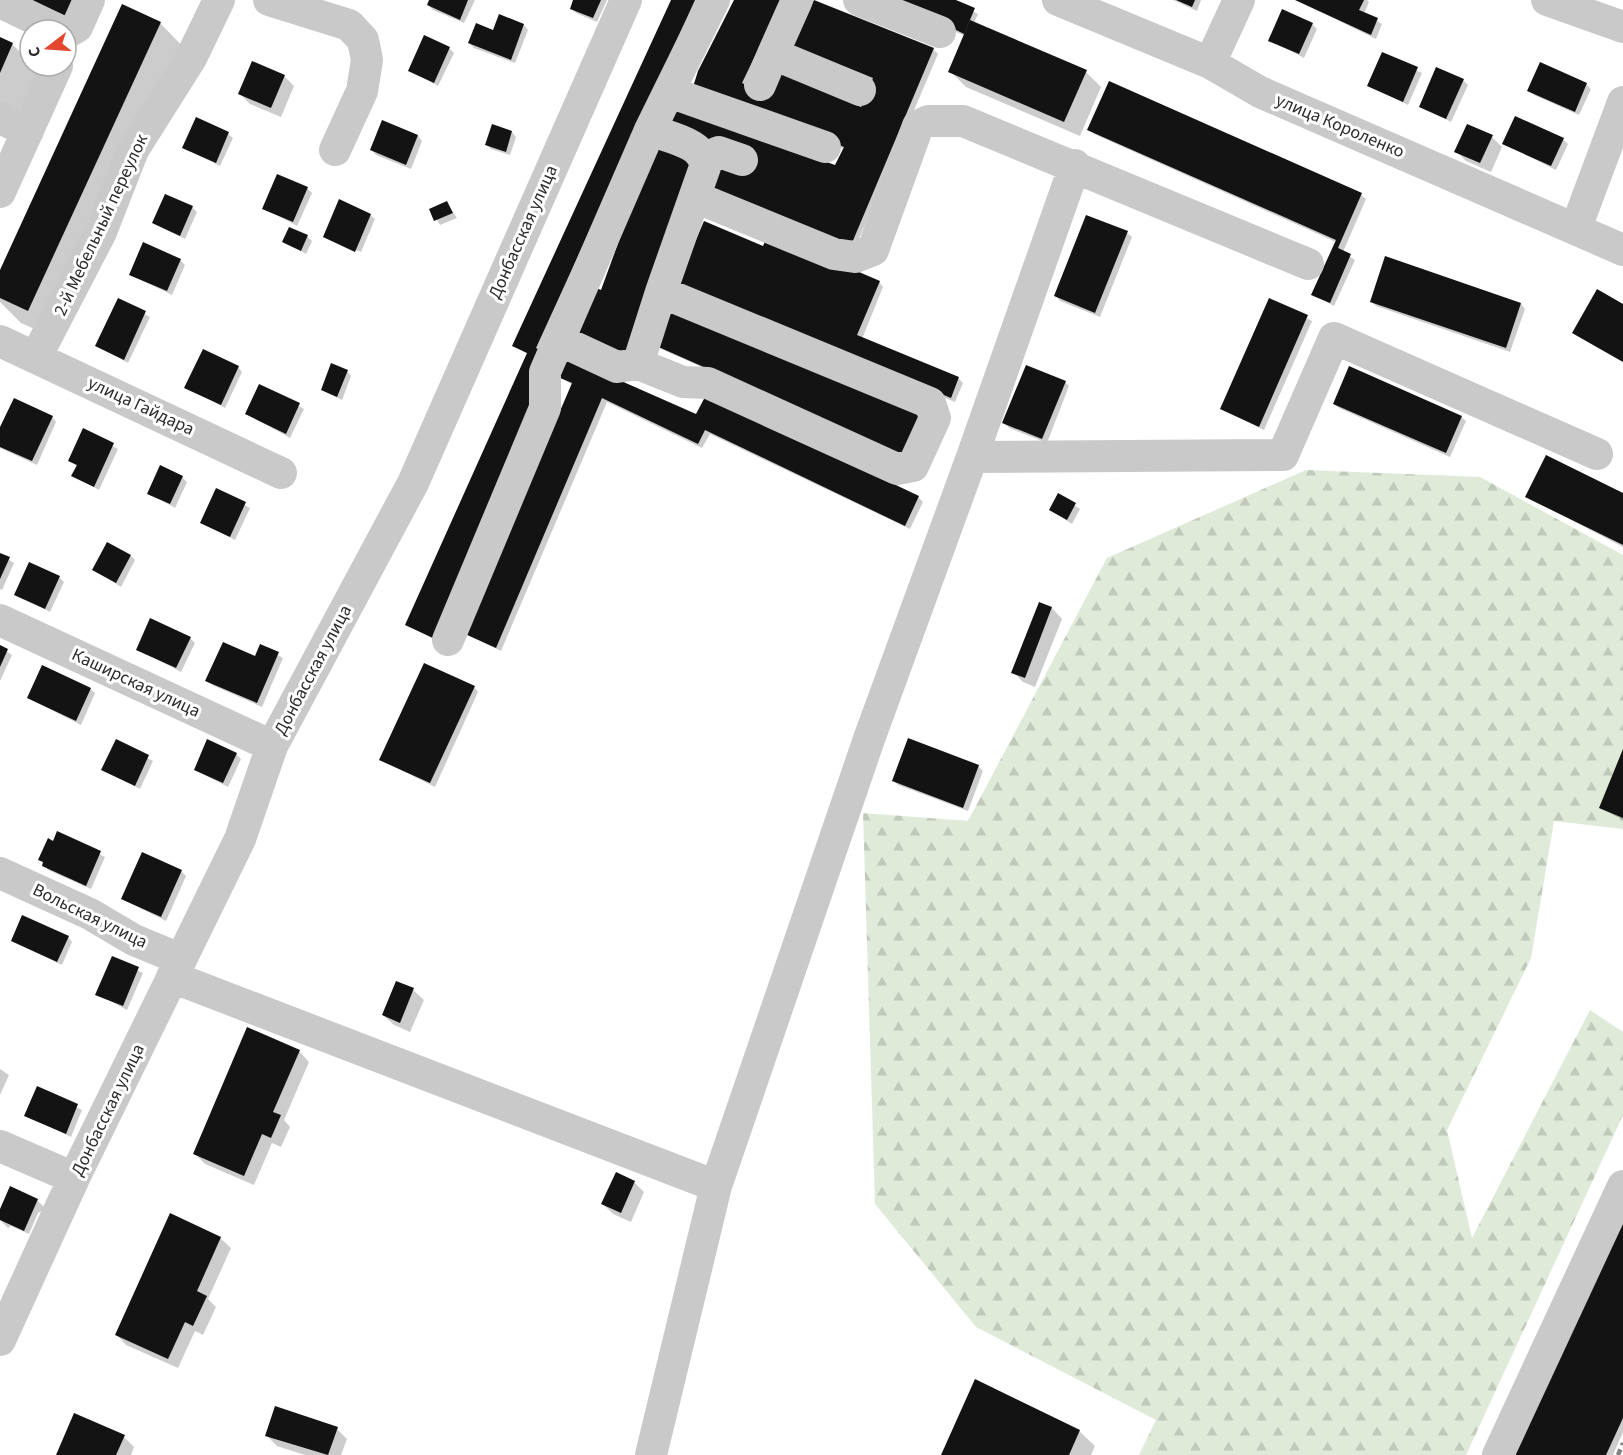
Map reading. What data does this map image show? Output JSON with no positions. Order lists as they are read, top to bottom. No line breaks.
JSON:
{"streets":{"street":["улица Короленко","2-й Мебельный переулок","Донбасская улица","улица Гайдара","Каширская улица","Вольская улица"]},"crossings":[["2-й Мебельный переулок","улица Гайдара"],["Донбасская улица","Каширская улица"],["Донбасская улица","Вольская улица"]],"north":"left"}
